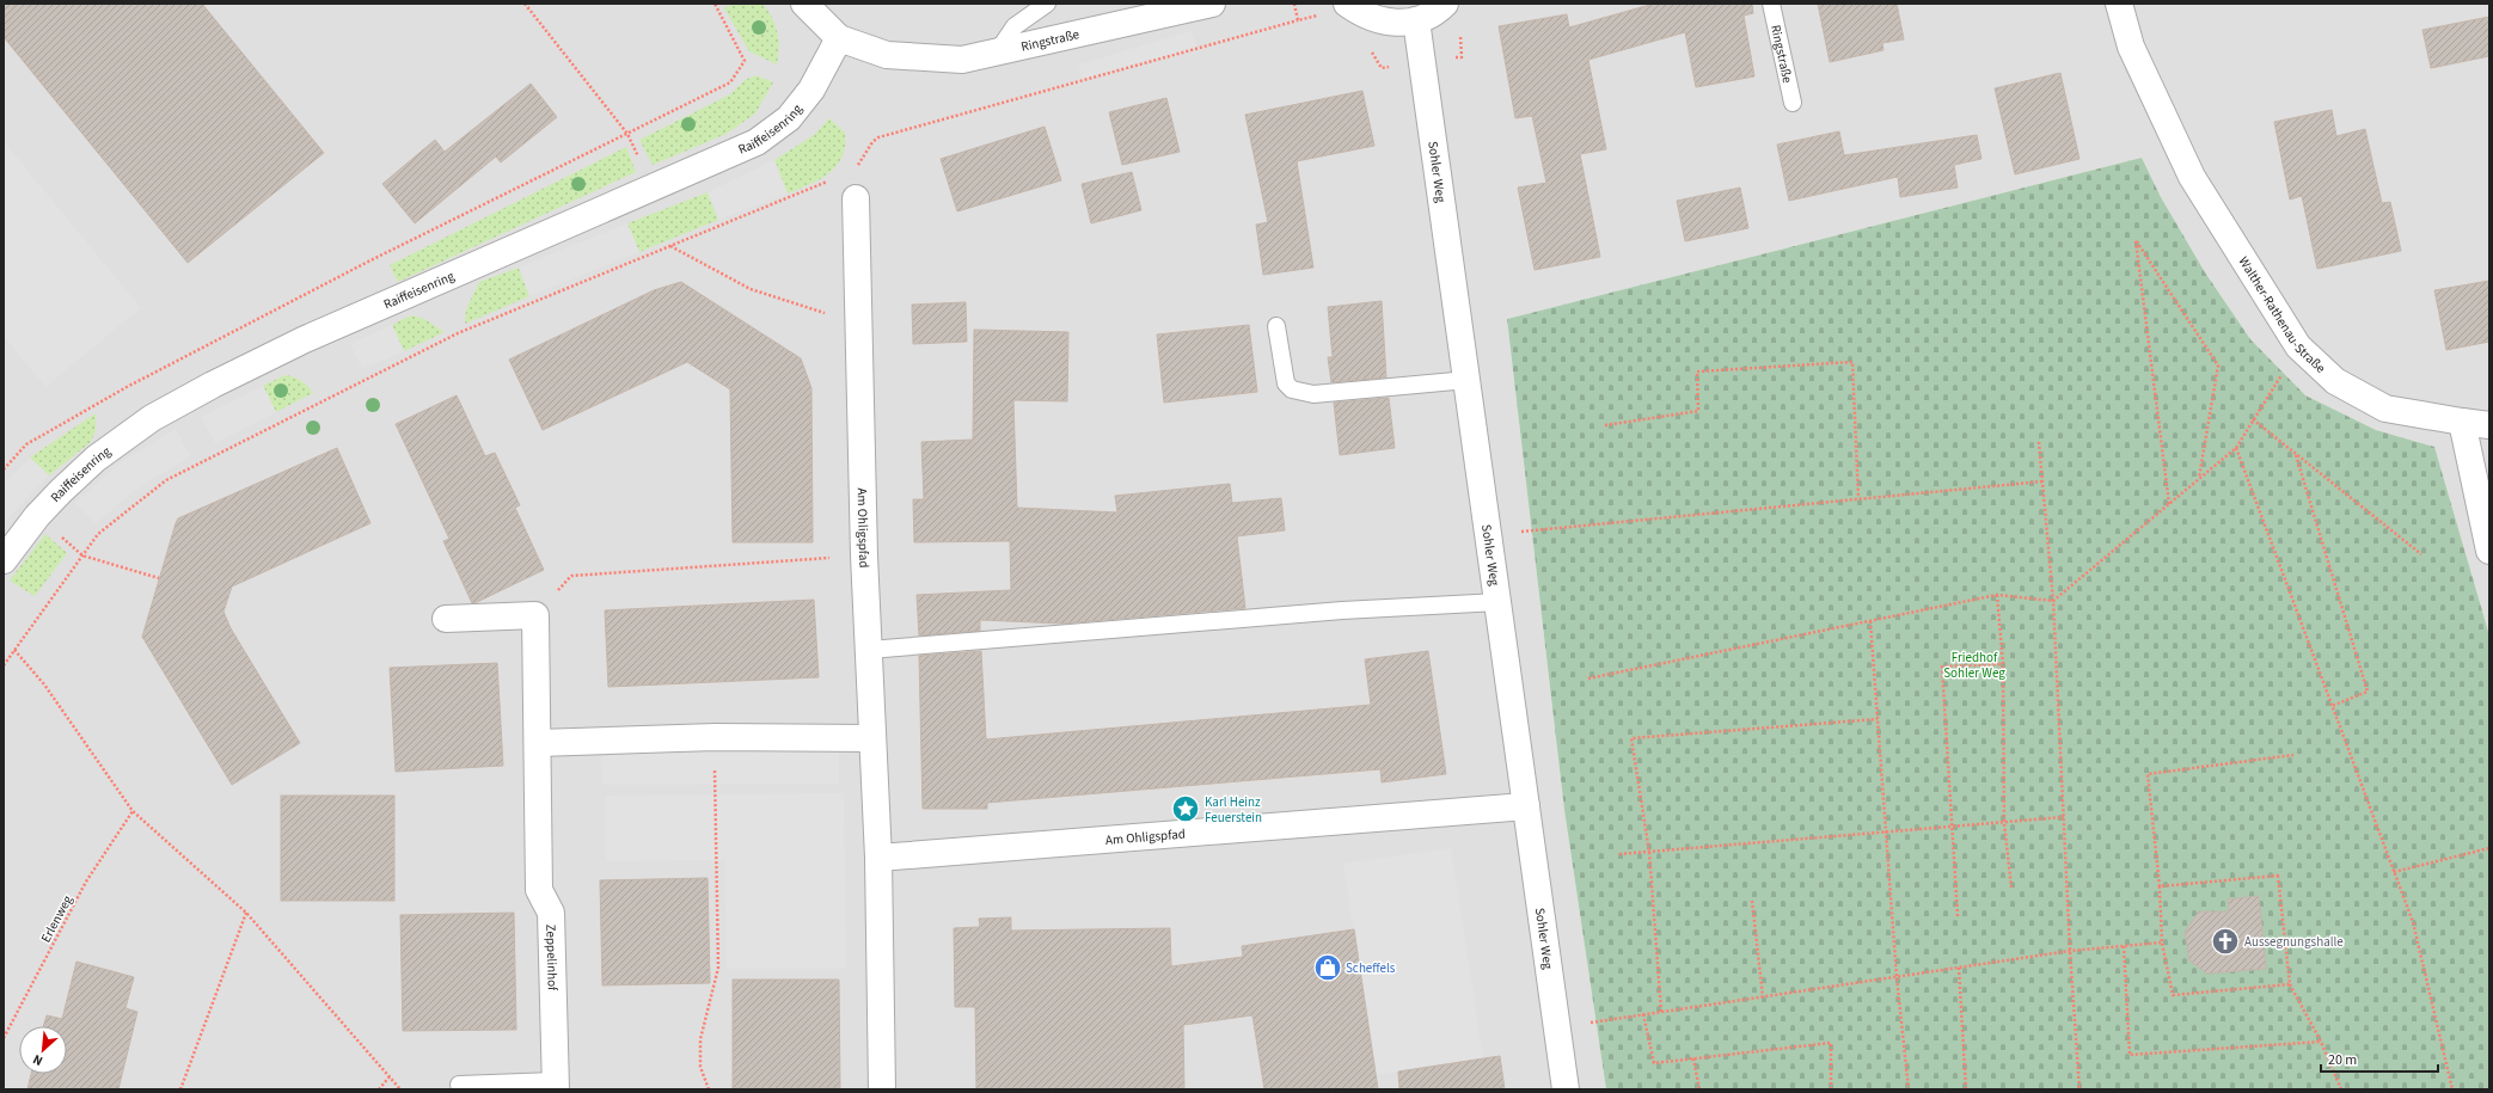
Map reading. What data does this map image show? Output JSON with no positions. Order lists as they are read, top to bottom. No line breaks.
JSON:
{"streets":{"street":["Ringstraße","Raiffeisenring","Sohler Weg","Walther-Rathenau-Straße","Am Ohligspfad","Zeppelinhof"],"path":["Erlenweg"]},"crossings":[["Ringstraße","Raiffeisenring"],["Sohler Weg","Am Ohligspfad"]],"parks":["Friedhof Sohler Weg"],"places":{"place":["Karl Heinz Feuerstein"],"church":["Aussegnungshalle"],"shop":["Scheffels"]},"scale_bar":"20 m","north":"bottom left"}
